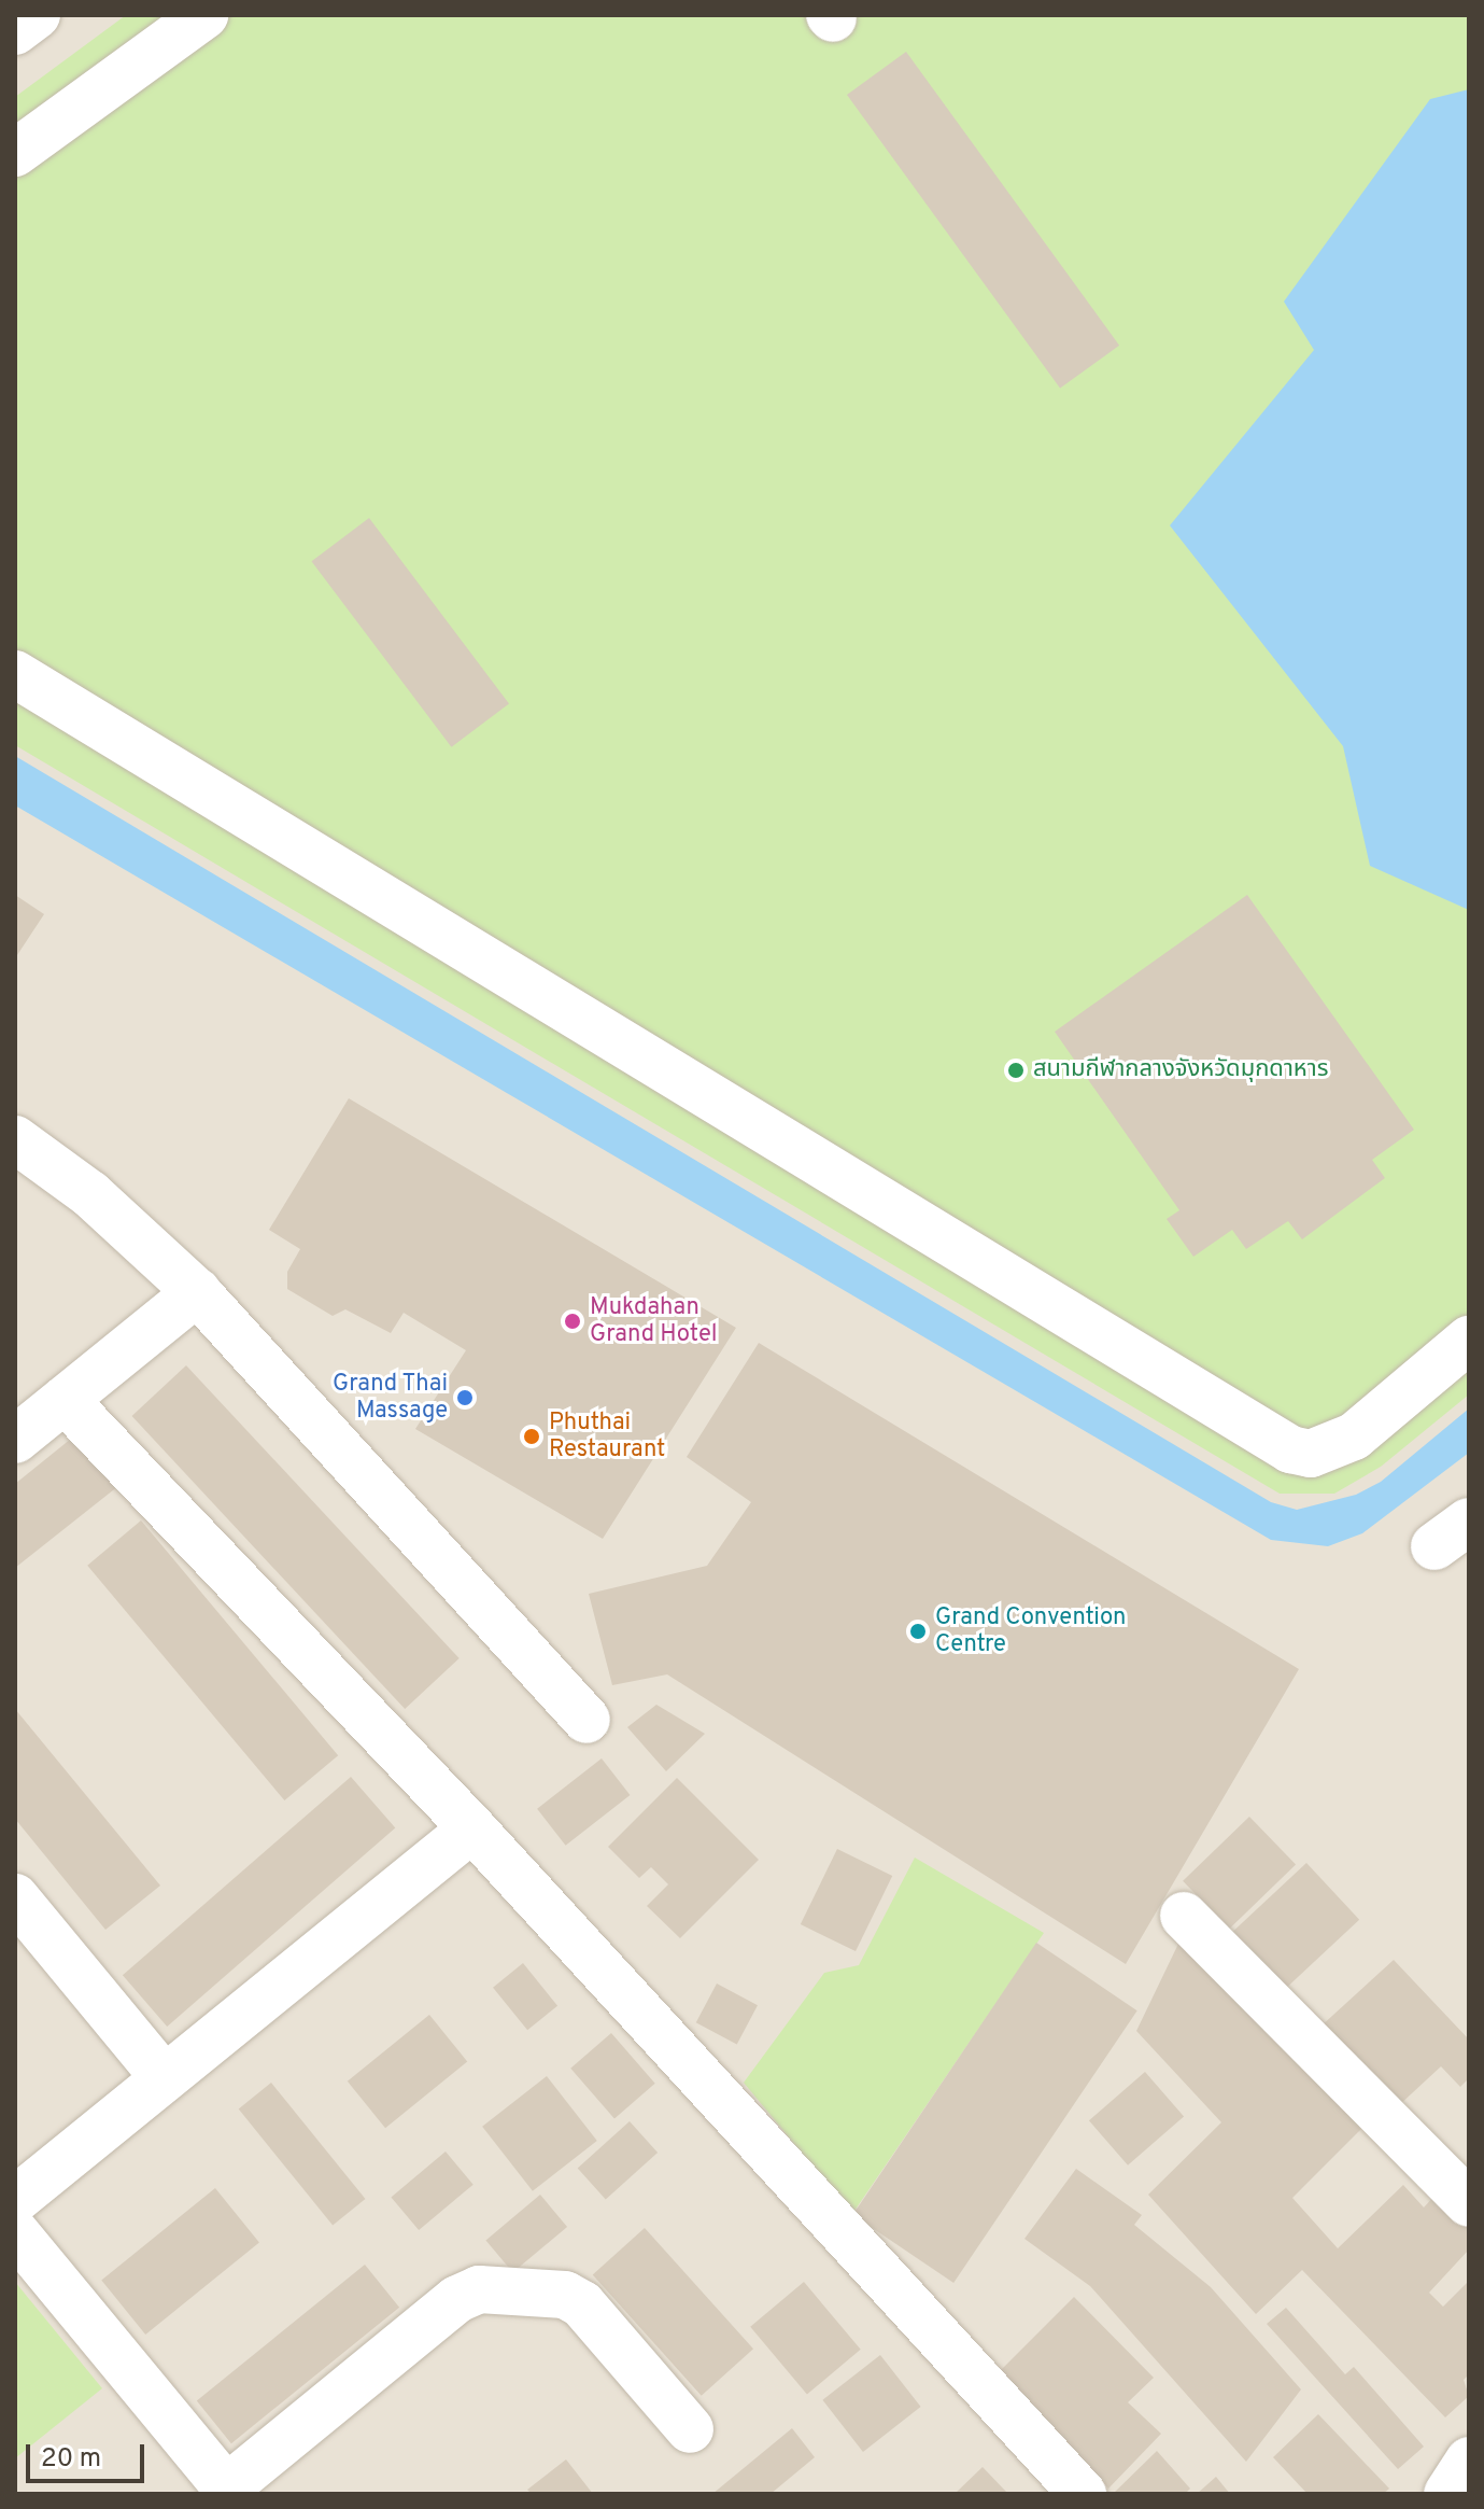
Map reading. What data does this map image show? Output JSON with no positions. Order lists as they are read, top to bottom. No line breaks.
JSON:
{"places":["สนามกีฬากลางจังหวัดมุกดาหาร","Mukdahan Grand Hotel","Grand Thai Massage","Phuthai Restaurant","Grand Convention Centre"],"scale_bar":"20 m"}
